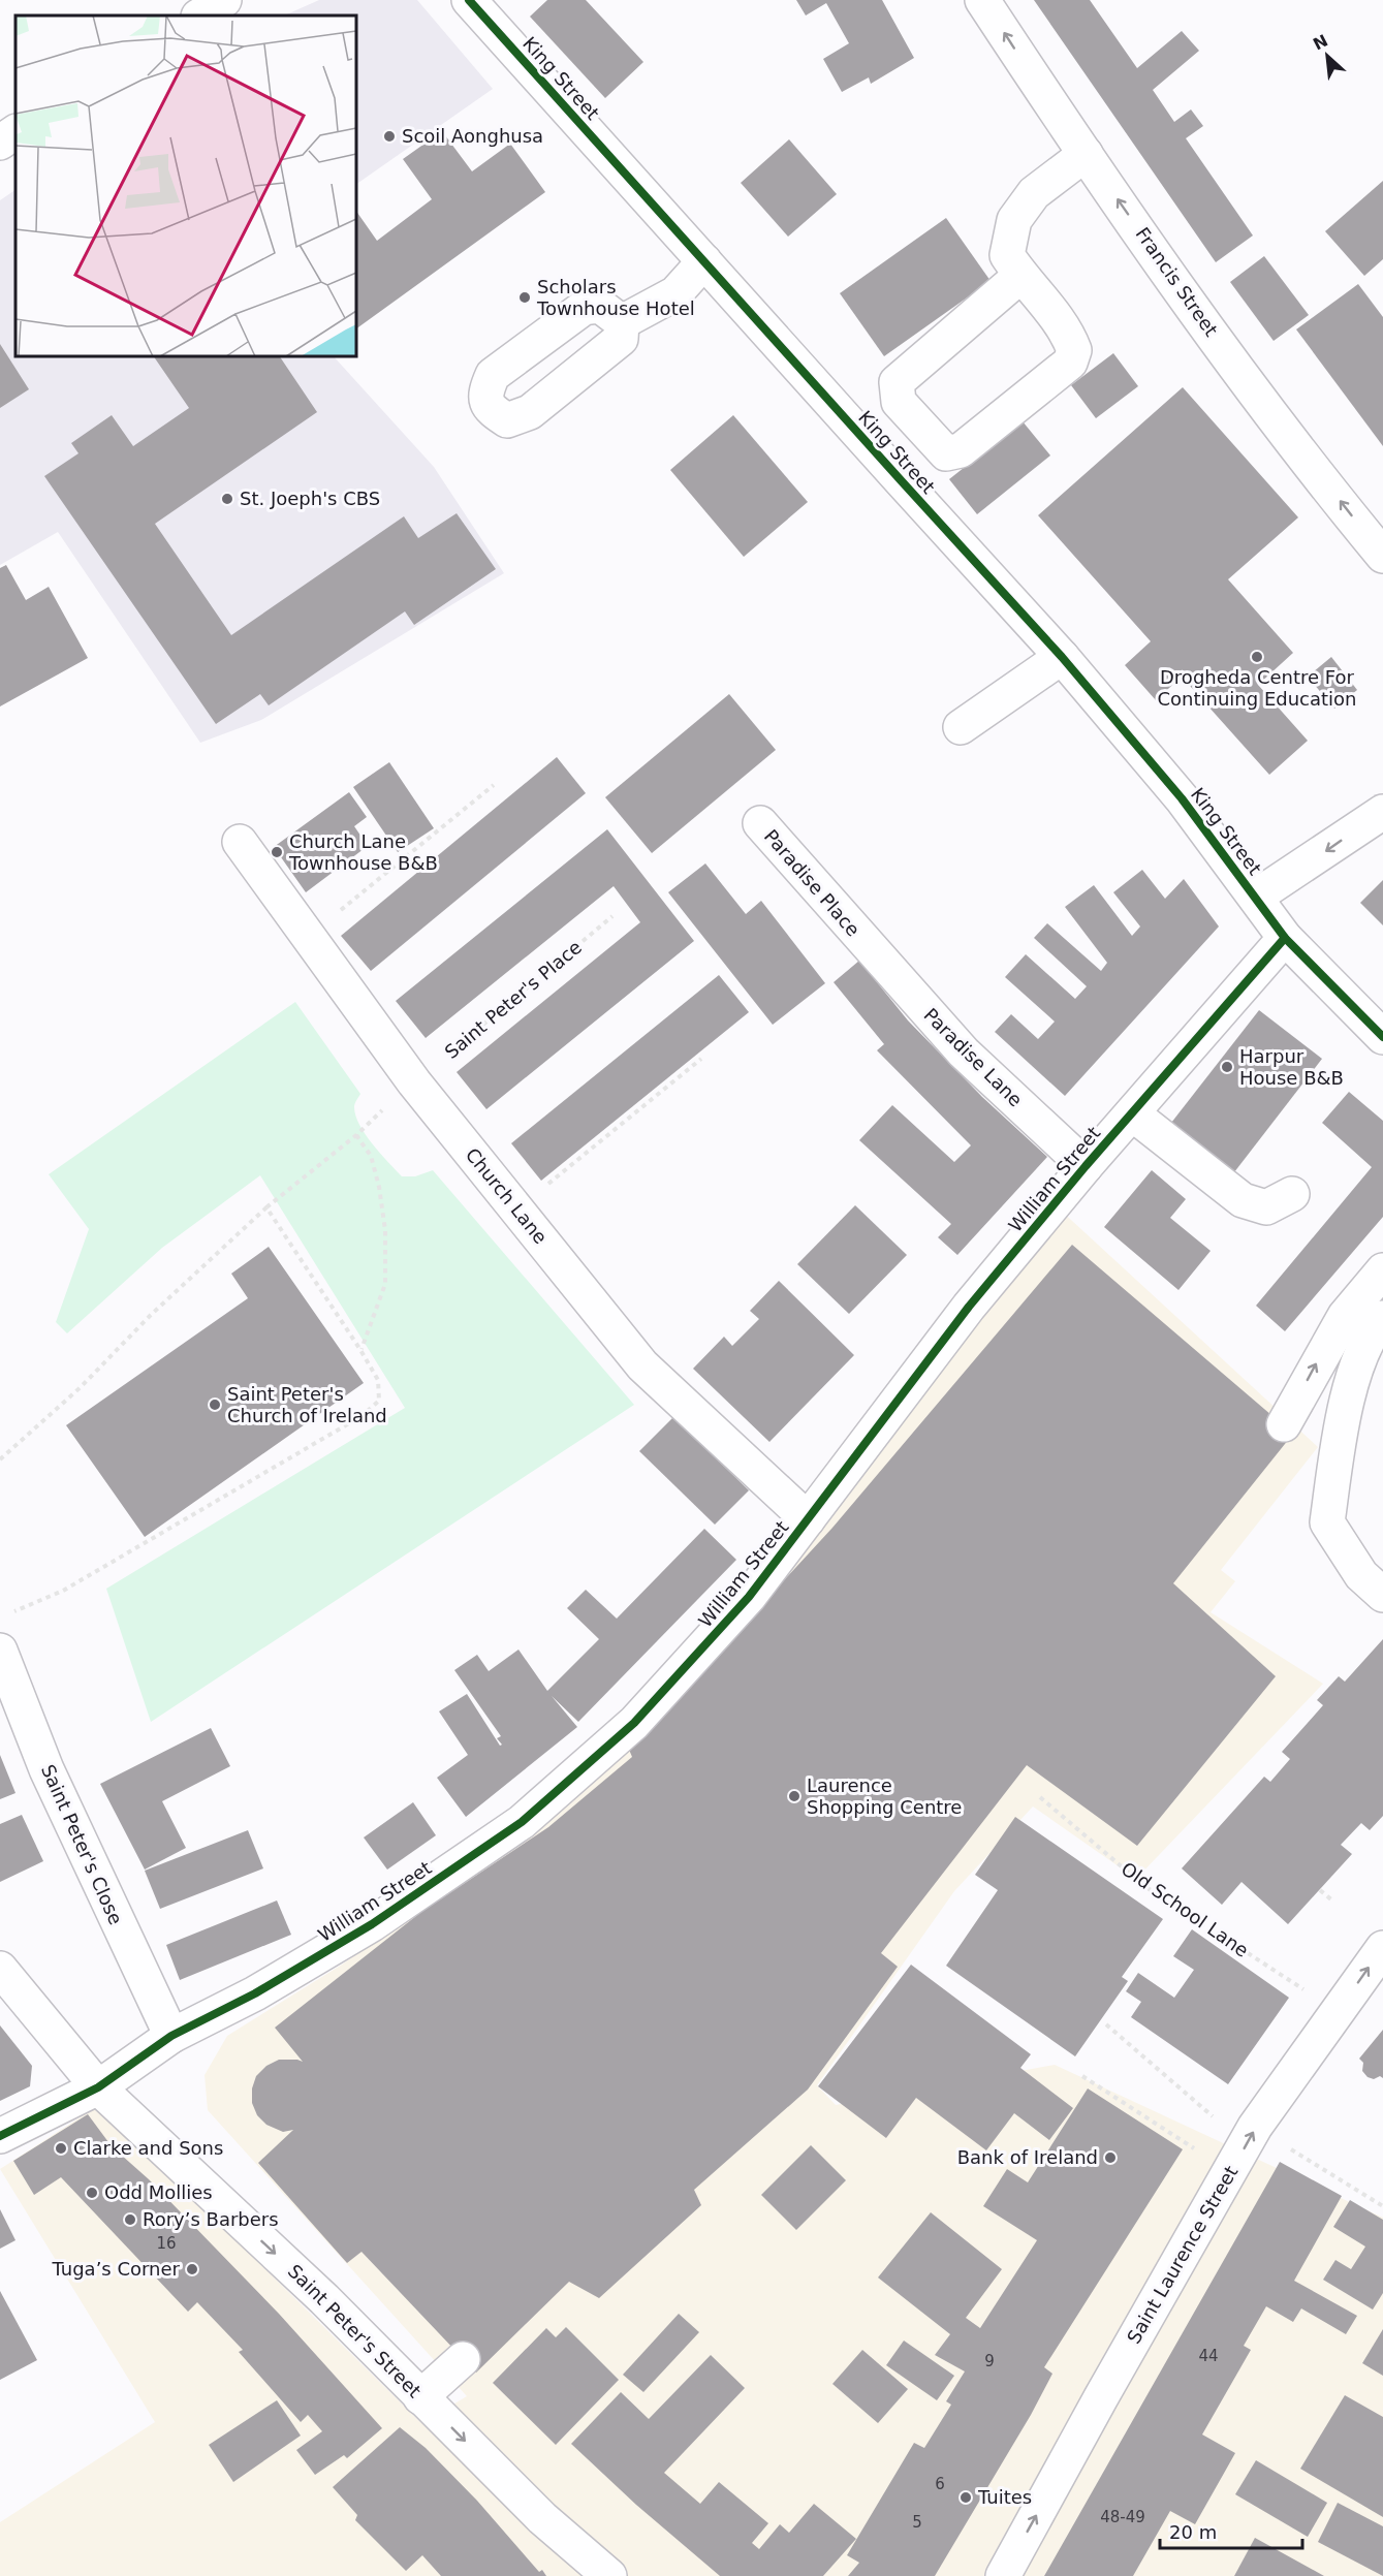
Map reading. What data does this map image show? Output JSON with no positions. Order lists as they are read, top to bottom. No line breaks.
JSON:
{"streets":{"street":["King Street","Francis Street","Paradise Place","Paradise Lane","William Street","Church Lane","Saint Peter's Close","Saint Laurence Street","Saint Peter's Street"],"path":["Saint Peter's Place","Old School Lane"]},"crossings":[["King Street","William Street"],["Paradise Place","Paradise Lane"],["Saint Peter's Place","Church Lane"],["Paradise Lane","William Street"],["William Street","Church Lane"],["William Street","Saint Peter's Close"],["William Street","Saint Peter's Street"],["Old School Lane","Saint Laurence Street"]],"one_way":["Francis Street","Saint Laurence Street","Saint Peter's Street"],"places":["Scoil Aonghusa","Scholars Townhouse Hotel","St. Joeph's CBS","Drogheda Centre For Continuing Education","Church Lane Townhouse B&B","Harpur House B&B","Saint Peter's Church of Ireland","Laurence Shopping Centre","Clarke and Sons","Bank of Ireland","Odd Mollies","Rory’s Barbers","Tuga’s Corner","Tuites"],"house_numbers":["16","44","9","6","48-49","5"],"scale_bar":"20 m","north":"top left"}
